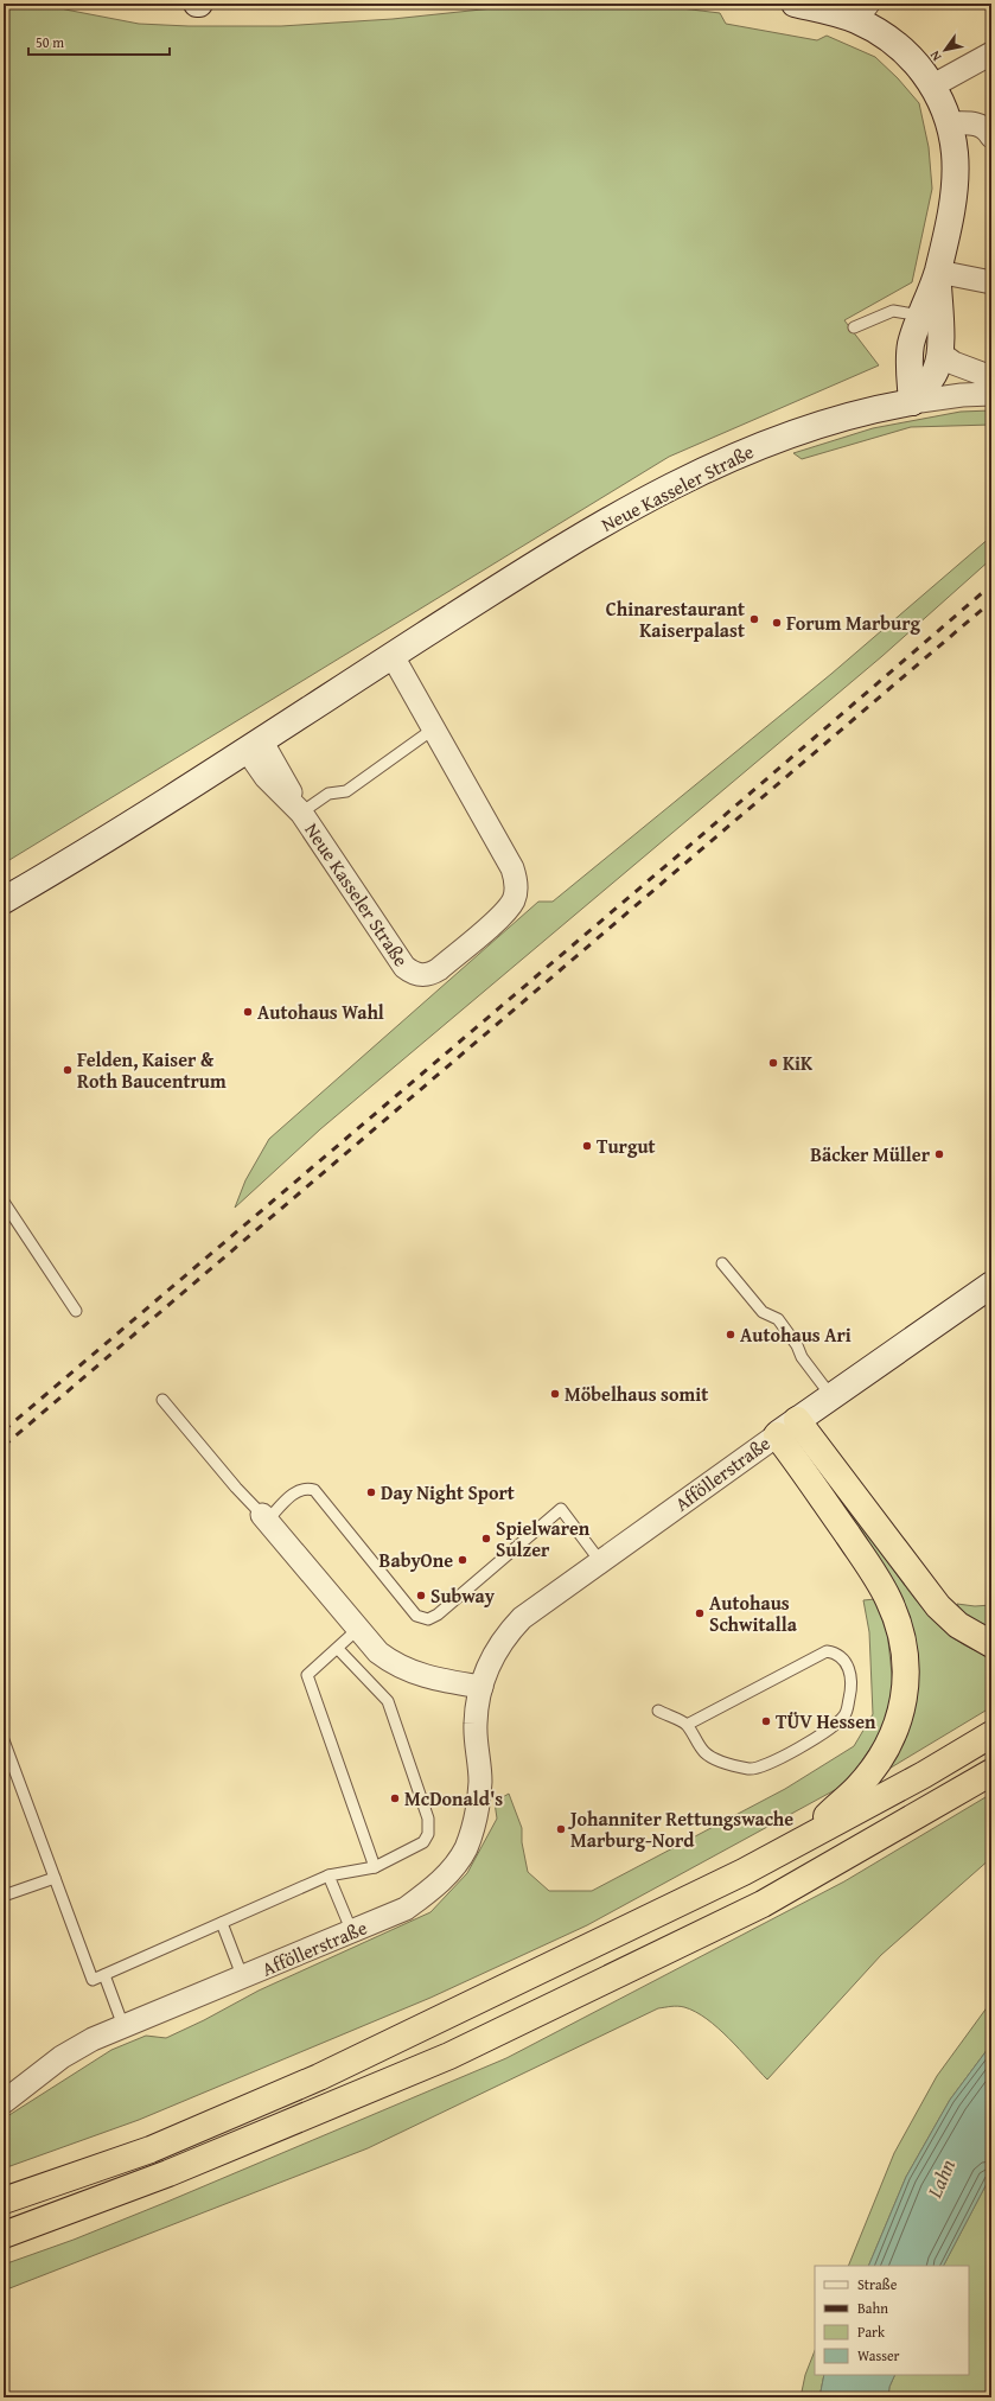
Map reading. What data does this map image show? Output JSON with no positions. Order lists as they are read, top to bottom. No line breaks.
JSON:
{"streets":{"main road":["Neue Kasseler Straße","Afföllerstraße"]},"water":["Lahn"],"places":["Chinarestaurant Kaiserpalast","Forum Marburg","Autohaus Wahl","KiK","Felden, Kaiser & Roth Baucentrum","Turgut","Bäcker Müller","Autohaus Ari","Möbelhaus somit","Day Night Sport","Spielwaren Sulzer","BabyOne","Subway","Autohaus Schwitalla","TÜV Hessen","McDonald's","Johanniter Rettungswache Marburg-Nord"],"legend":["Straße","Bahn","Park","Wasser"],"scale_bar":"50 m","north":"bottom left"}
